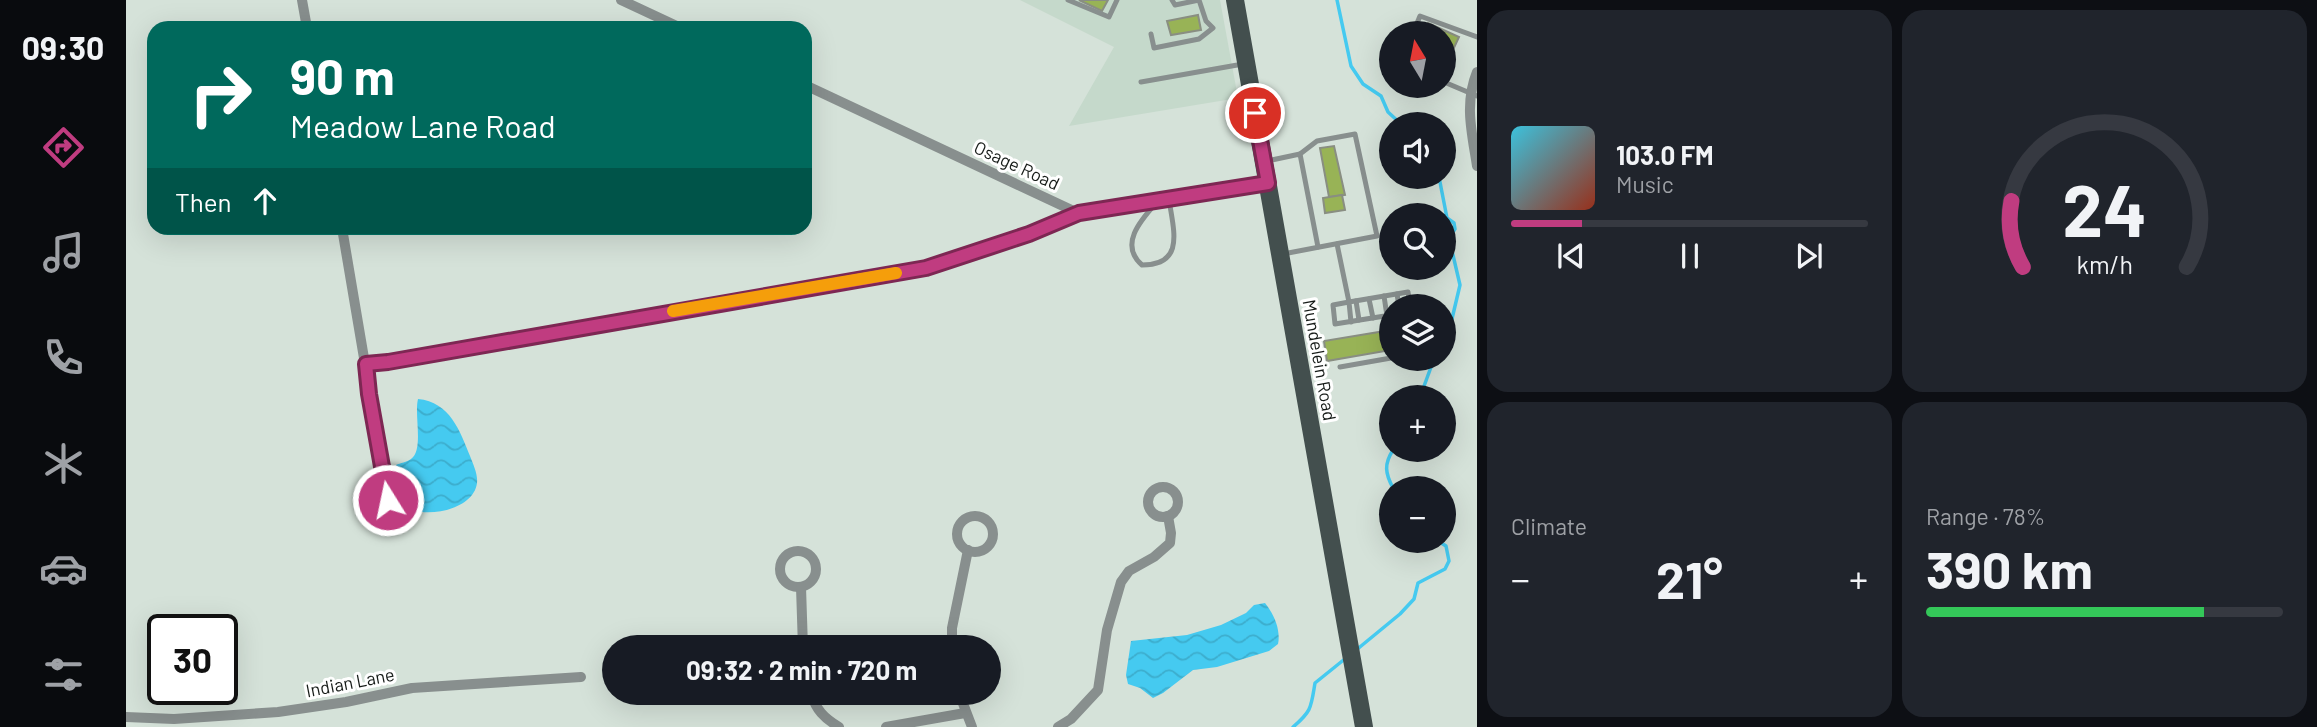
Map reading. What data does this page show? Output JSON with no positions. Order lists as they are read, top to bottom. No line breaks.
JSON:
{"streets":{"main road":["Mundelein Road"],"street":["Osage Road","Indian Lane"]},"north":"top","page":{"tabs":"09:30","map_buttons":["+","−"],"turn":["90 m","Meadow Lane Road"],"song":["103.0 FM","Music"],"then":"Then","tile":["Climate",["Range · 78%","390 km"]],"heat":["−","21°","+"],"limit":"30","trip":"09:32 · 2 min · 720 m","gauge":["24","km/h"]}}
